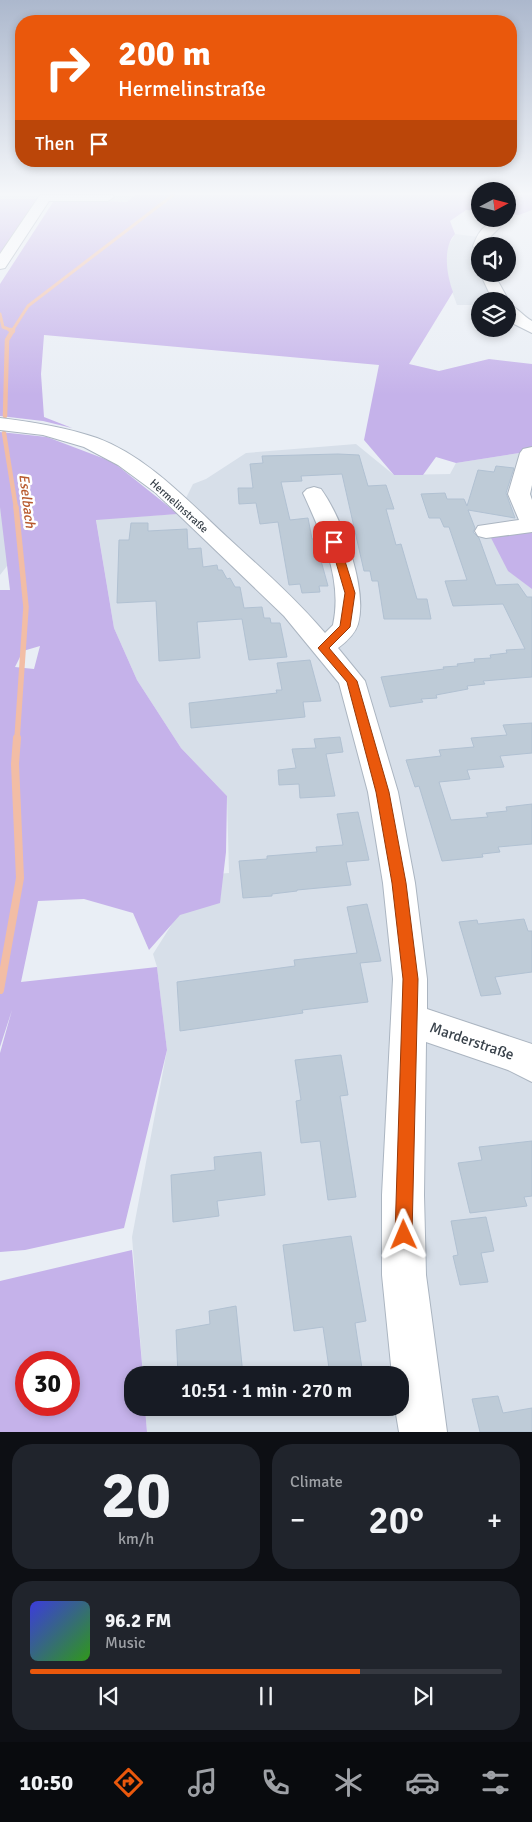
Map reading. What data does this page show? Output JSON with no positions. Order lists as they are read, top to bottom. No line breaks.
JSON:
{"streets":{"street":["Hermelinstraße","Marderstraße"]},"crossings":[["Hermelinstraße","Marderstraße"]],"water":["Eselbach"],"north":"right","page":{"turn":["200 m","Hermelinstraße"],"then":"Then","limit":"30","trip":"10:51 · 1 min · 270 m","tile":[["20","km/h"],"Climate"],"heat":["−","20°","+"],"song":["96.2 FM","Music"],"tabs":"10:50"}}
